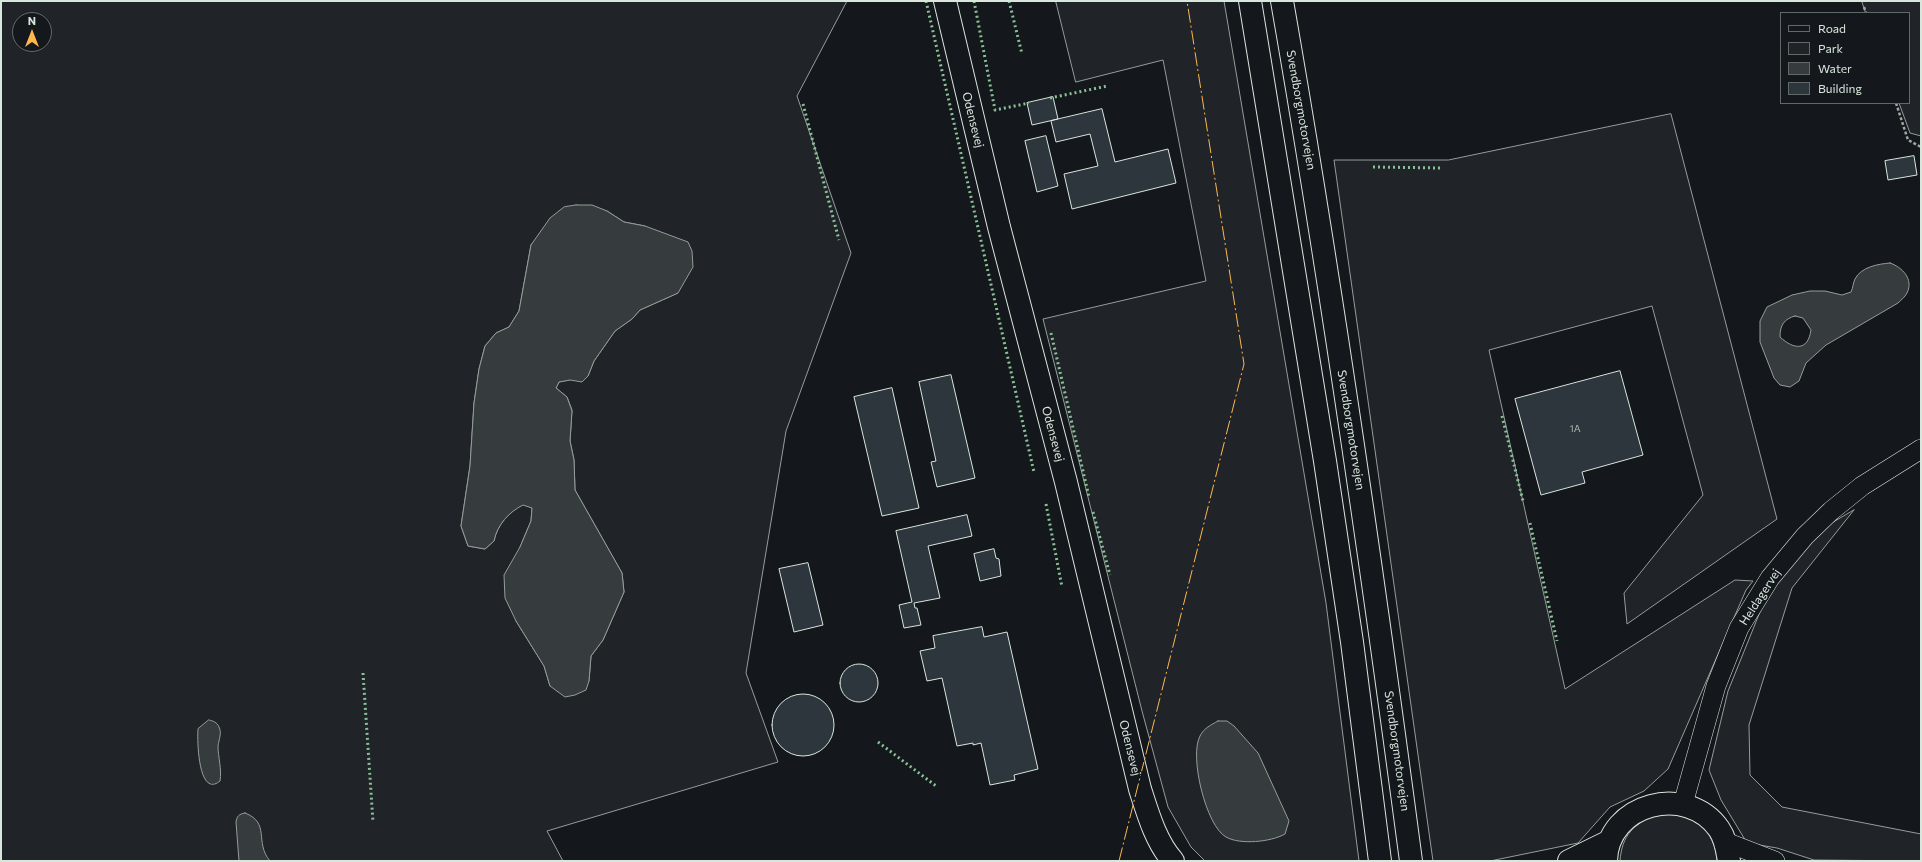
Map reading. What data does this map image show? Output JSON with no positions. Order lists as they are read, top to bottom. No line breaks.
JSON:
{"streets":{"main road":["Svendborgmotorvejen","Odensevej"],"street":["Heldagervej"]},"house_numbers":["1A"],"legend":["Road","Park","Water","Building"],"north":"top"}
